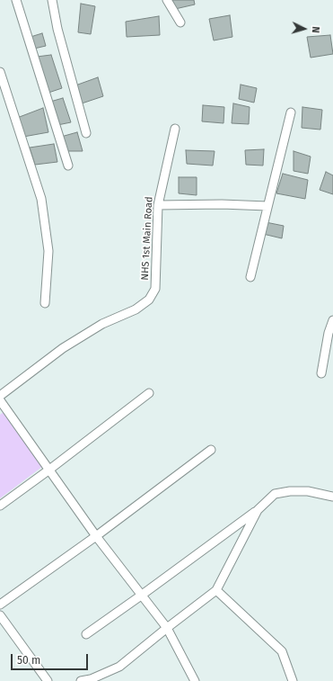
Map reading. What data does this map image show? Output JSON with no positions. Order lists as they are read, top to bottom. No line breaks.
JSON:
{"streets":{"street":["NHS 1st Main Road"]},"scale_bar":"50 m","north":"right"}
